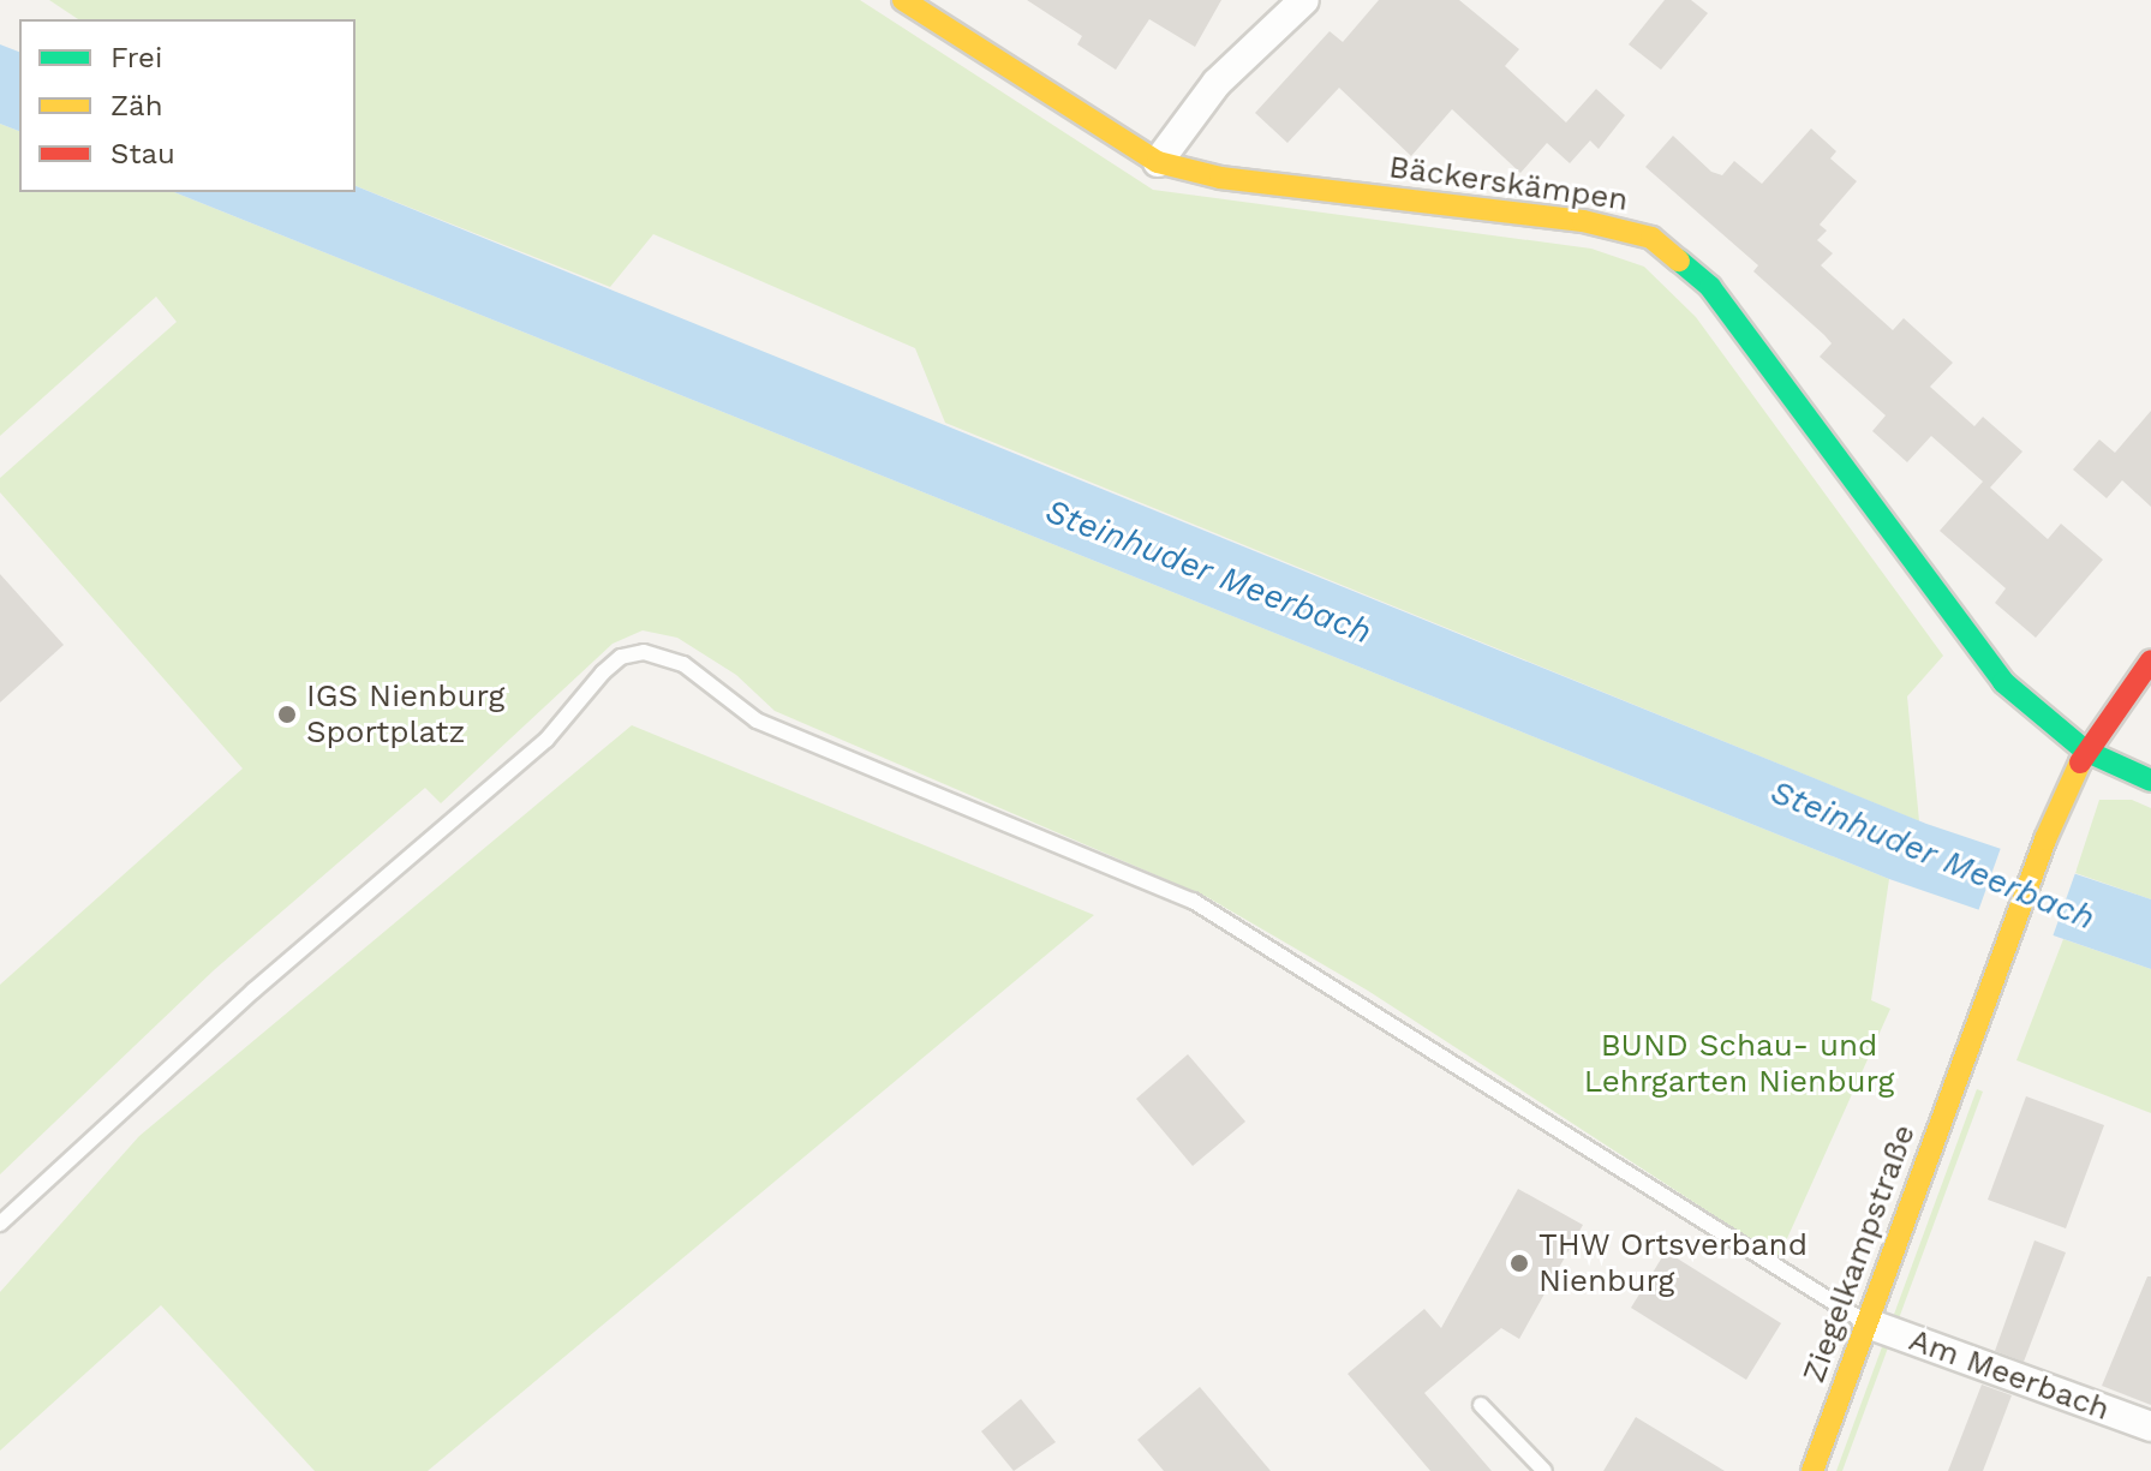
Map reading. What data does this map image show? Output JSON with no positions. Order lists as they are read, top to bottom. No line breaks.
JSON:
{"streets":{"street":["Bäckerskämpen","Ziegelkampstraße","Am Meerbach"]},"crossings":[["Bäckerskämpen","Ziegelkampstraße"],["Ziegelkampstraße","Am Meerbach"]],"water":["Steinhuder Meerbach"],"parks":["BUND Schau- und Lehrgarten Nienburg"],"places":["IGS Nienburg Sportplatz","THW Ortsverband Nienburg"],"legend":["Frei","Zäh","Stau"]}
